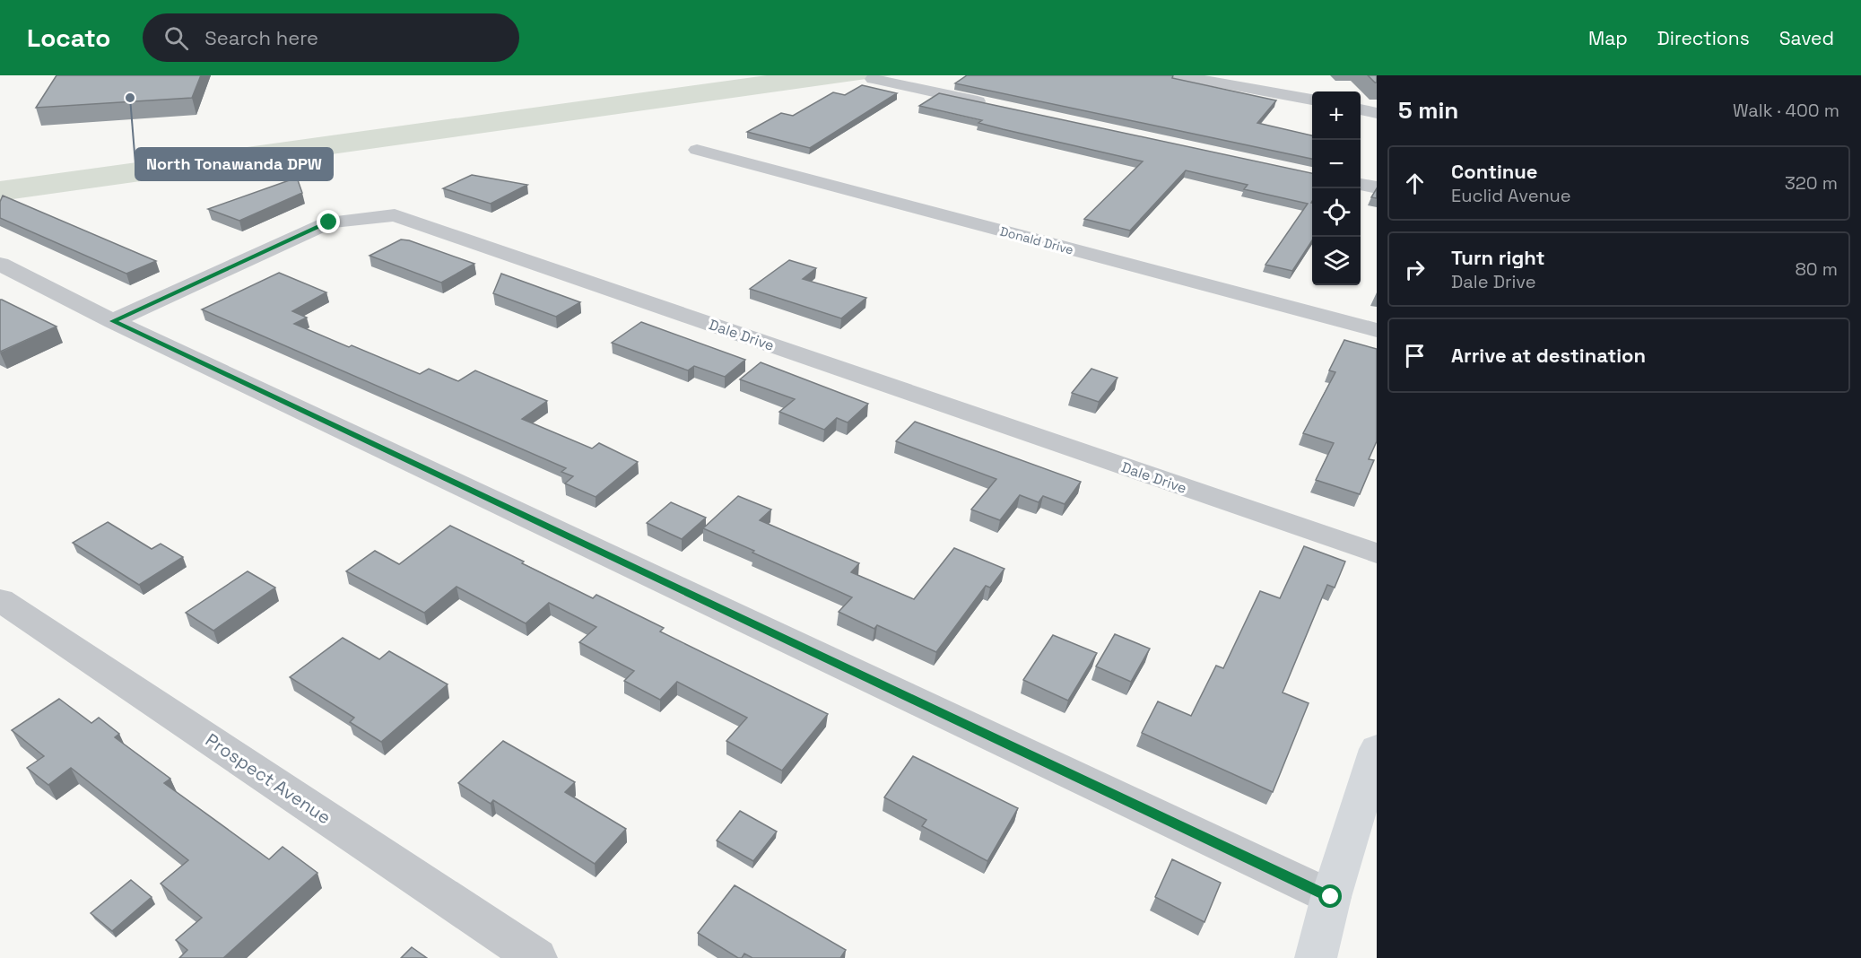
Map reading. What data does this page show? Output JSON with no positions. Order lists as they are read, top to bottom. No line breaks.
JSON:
{"streets":{"street":["Donald Drive","Dale Drive","Prospect Avenue"]},"places":["North Tonawanda DPW"],"page":{"header":"Locato","search":"Search here","nav":["Map","Directions","Saved"],"heading":["5 min","Walk · 400 m"],"map_buttons":["+","−"],"list":[["Continue","Euclid Avenue","320 m"],["Turn right","Dale Drive","80 m"],"Arrive at destination"]}}
